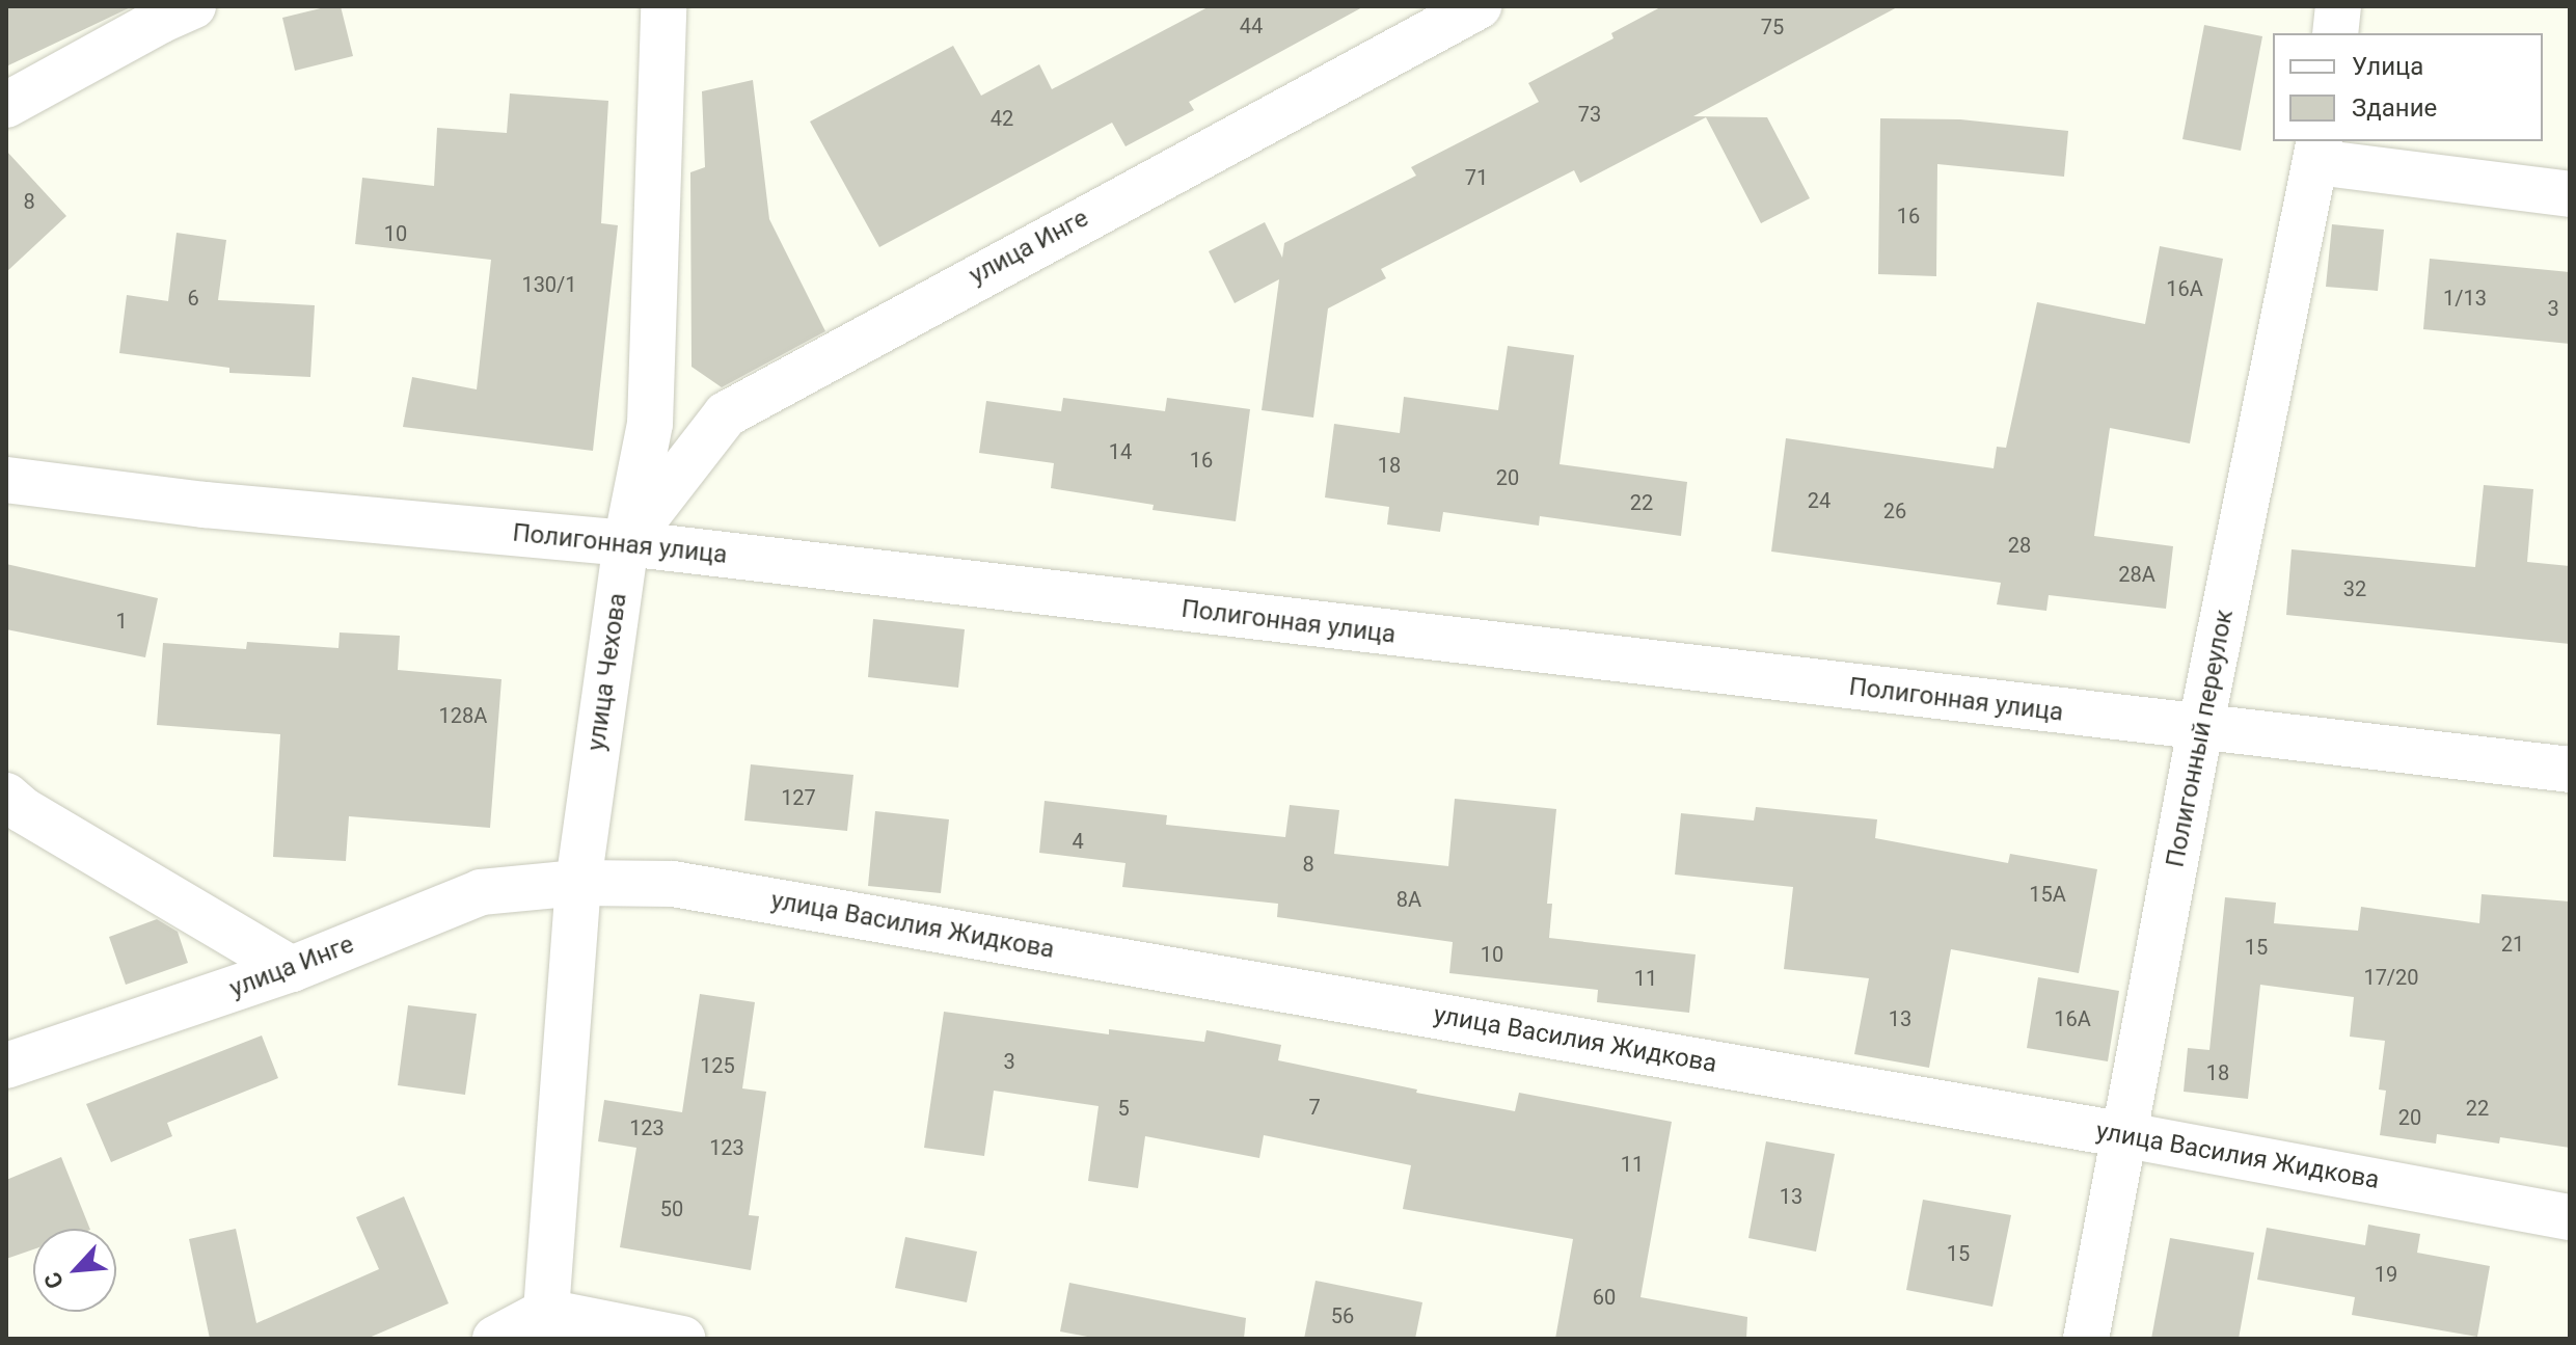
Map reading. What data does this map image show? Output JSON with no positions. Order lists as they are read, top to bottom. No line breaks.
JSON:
{"streets":{"street":["улица Инге","Полигонная улица","улица Чехова","Полигонный переулок","улица Василия Жидкова"]},"crossings":[["улица Инге","Полигонная улица"],["улица Инге","улица Чехова"],["улица Инге","улица Василия Жидкова"],["Полигонная улица","улица Чехова"],["Полигонная улица","Полигонный переулок"],["улица Чехова","улица Василия Жидкова"],["Полигонный переулок","улица Василия Жидкова"]],"house_numbers":["44","75","73","42","71","8","16","10","130/1","16А","6","1/13","3","14","16","18","20","24","22","26","28","28А","32","1","128А","127","4","8","15А","8А","21","15","10","17/20","11","13","16А","3","125","18","7","5","22","20","123","123","11","13","50","15","19","60","56"],"legend":["Улица","Здание"],"north":"bottom left"}
